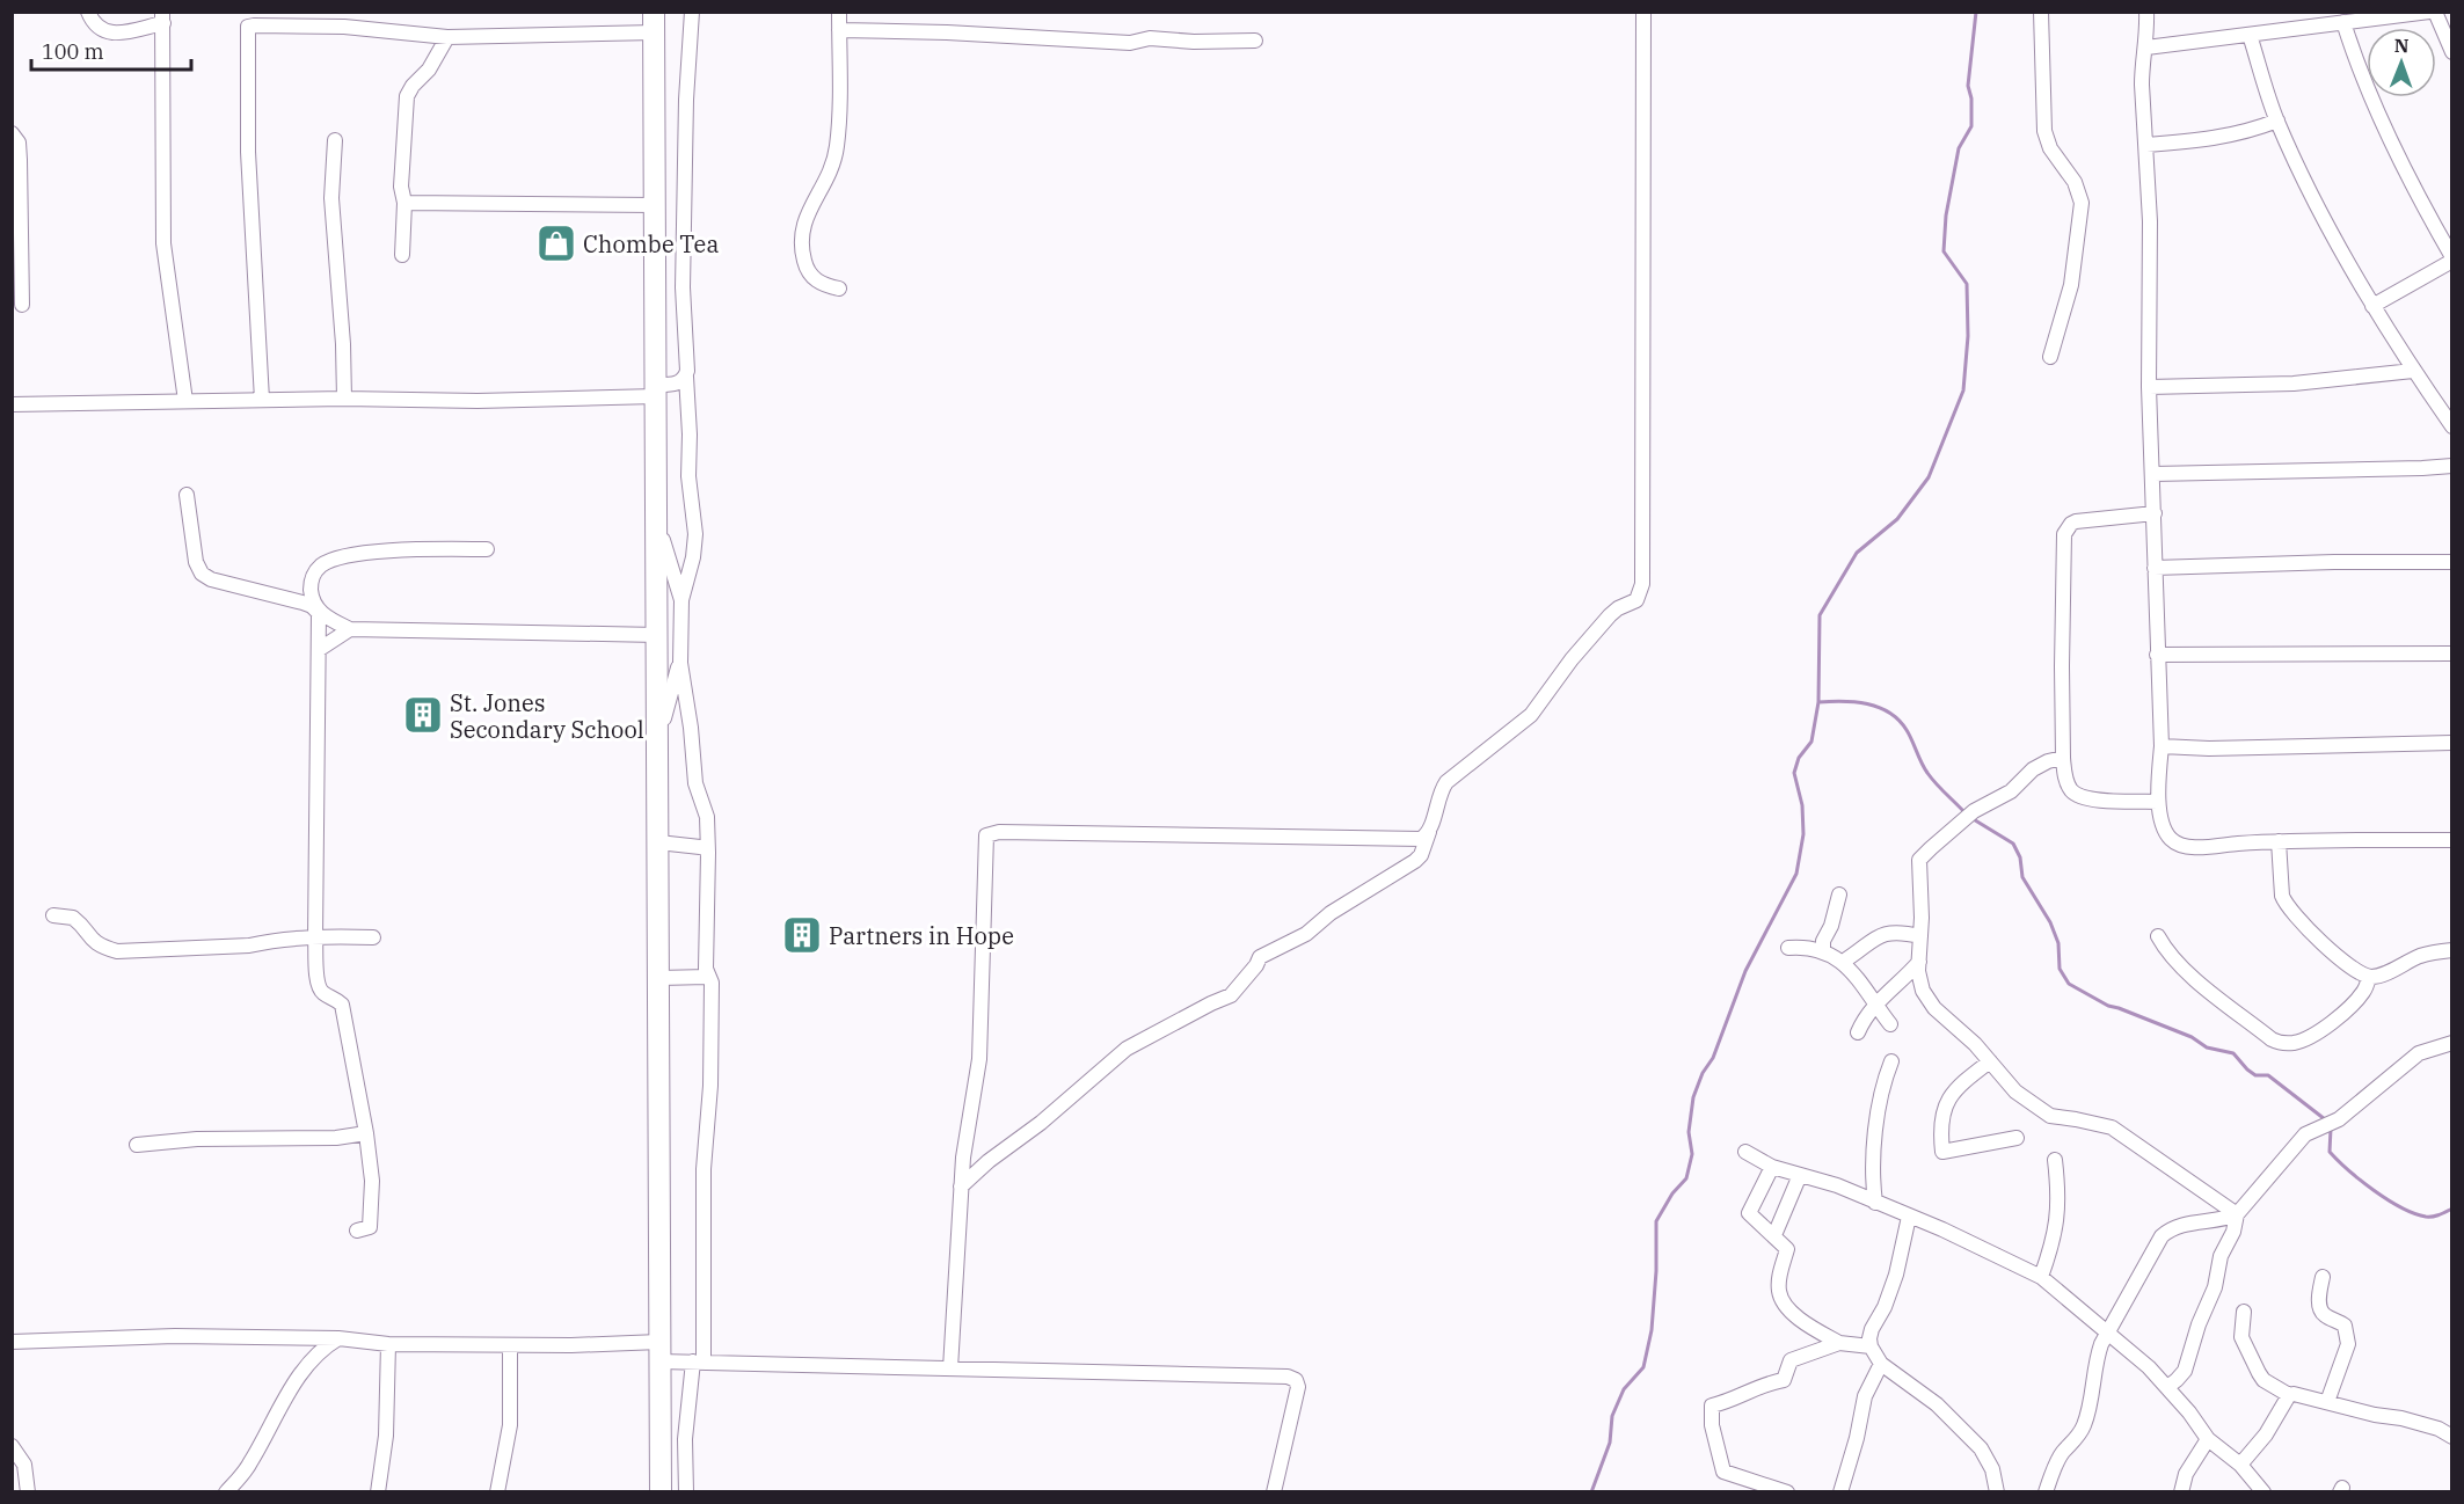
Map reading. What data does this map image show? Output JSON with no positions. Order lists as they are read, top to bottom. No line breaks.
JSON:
{"places":{"shop":["Chombe Tea"],"building":["St. Jones Secondary School","Partners in Hope"]},"scale_bar":"100 m","north":"top"}
